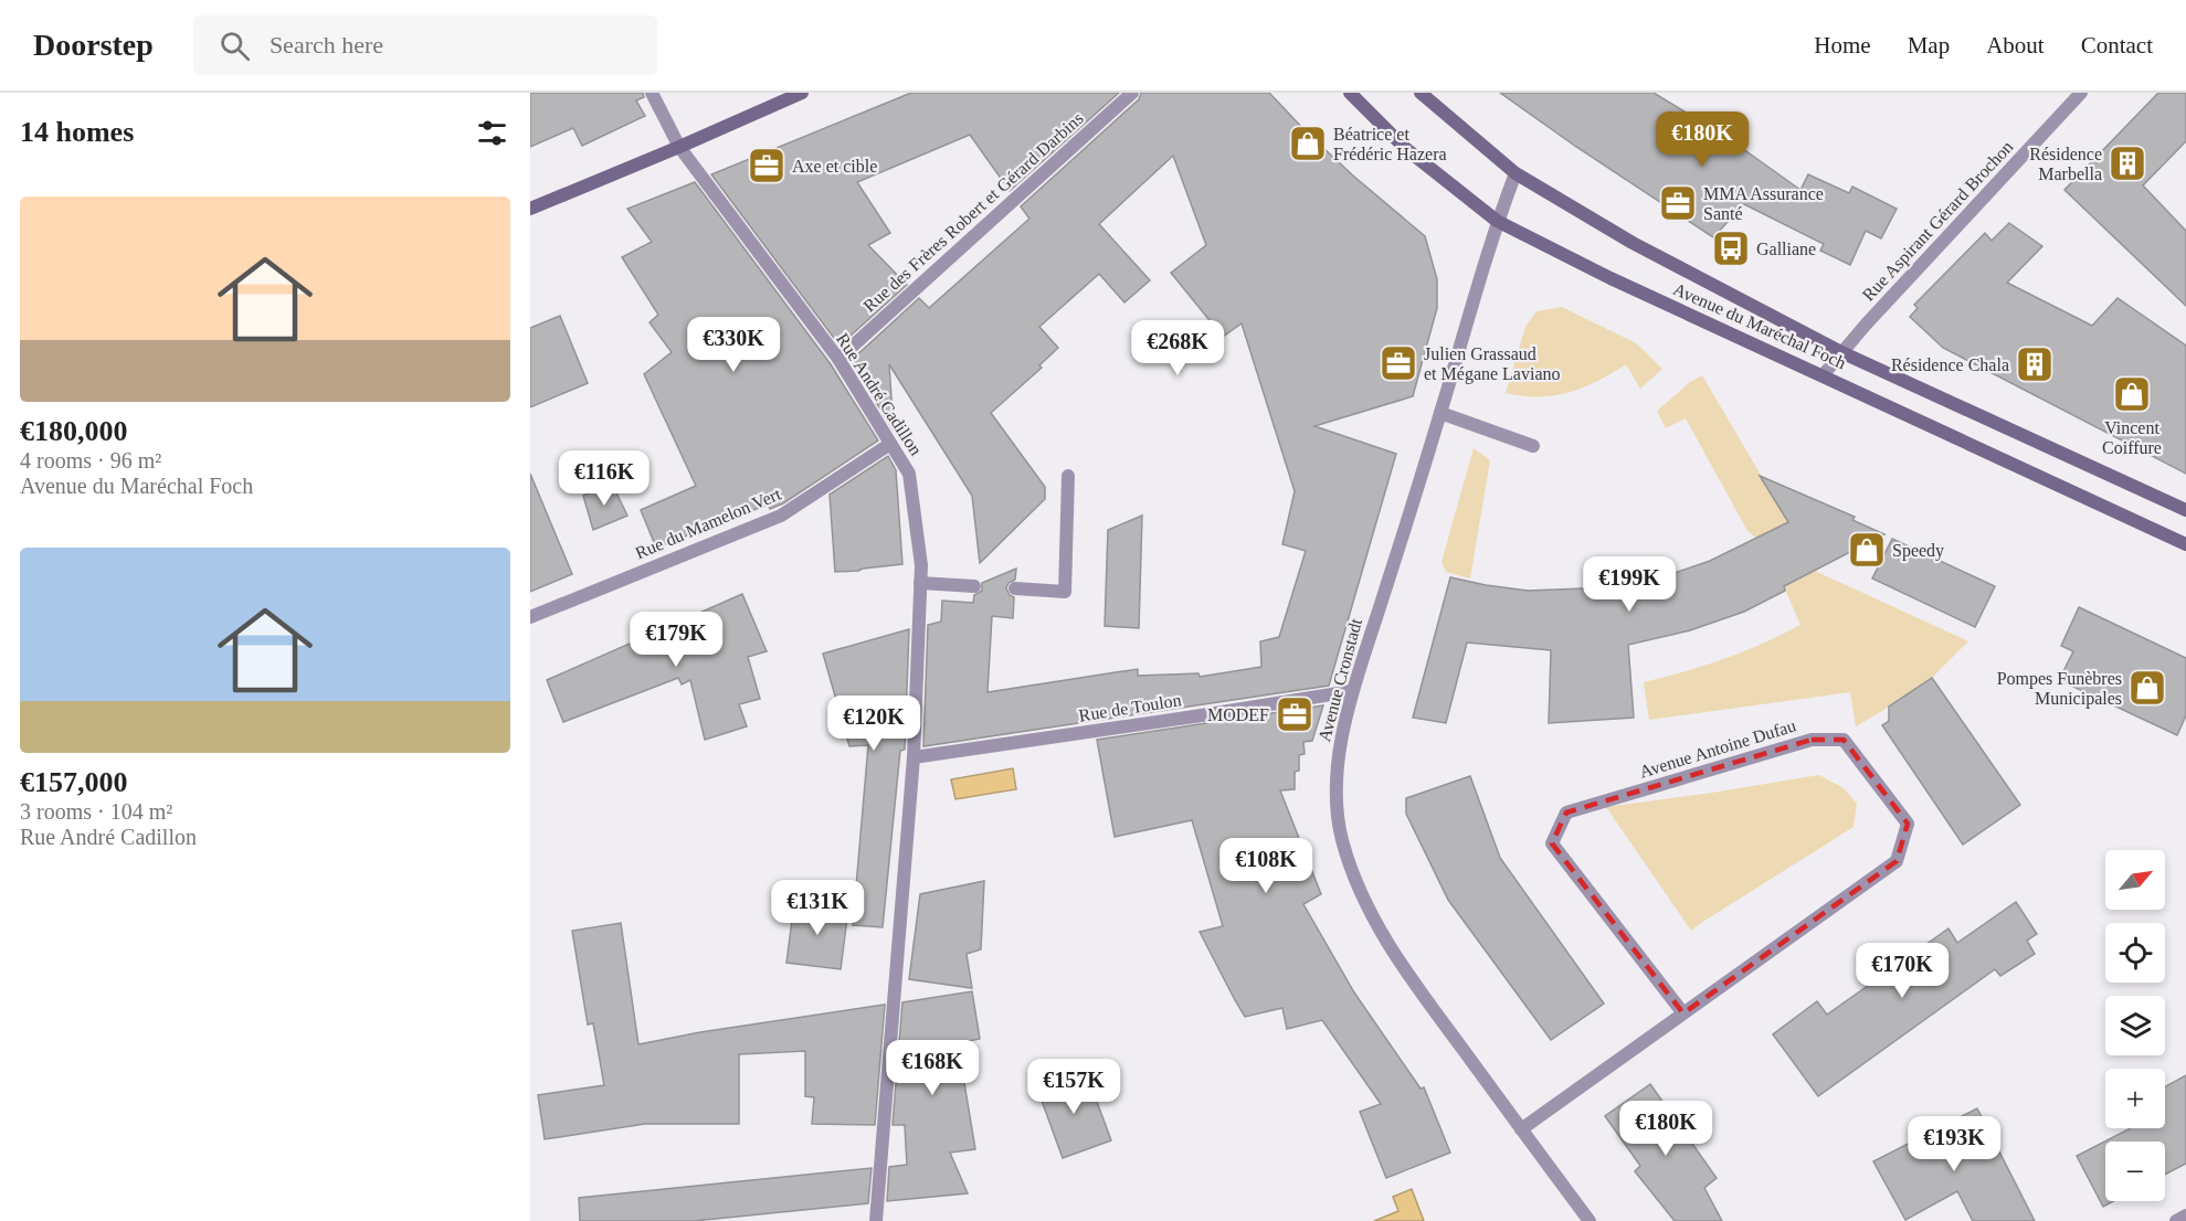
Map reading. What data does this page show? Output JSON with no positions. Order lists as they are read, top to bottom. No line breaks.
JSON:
{"streets":{"main road":["Avenue du Maréchal Foch"],"street":["Rue des Frères Robert et Gérard Darbins","Rue Aspirant Gérard Brochon","Rue André Cadillon","Rue du Mamelon Vert","Avenue Cronstadt","Rue de Toulon","Avenue Antoine Dufau"]},"crossings":[["Rue des Frères Robert et Gérard Darbins","Rue André Cadillon"],["Rue Aspirant Gérard Brochon","Avenue du Maréchal Foch"],["Avenue du Maréchal Foch","Avenue Cronstadt"],["Rue André Cadillon","Rue du Mamelon Vert"],["Rue André Cadillon","Rue de Toulon"],["Avenue Cronstadt","Rue de Toulon"],["Avenue Cronstadt","Avenue Antoine Dufau"]],"places":{"shop":["Béatrice et Frédéric Hazera","Vincent Coiffure","Speedy","Pompes Funèbres Municipales"],"building":["Résidence Marbella","Résidence Chala"],"office":["Axe et cible","MMA Assurance Santé","Julien Grassaud et Mégane Laviano","MODEF"],"bus stop":["Galliane"]},"north":"top right","page":{"header":"Doorstep","search":"Search here","nav":["Home","Map","About","Contact"],"heading":"14 homes","price":["€180K","€330K","€268K","€116K","€199K","€179K","€120K","€108K","€131K","€170K","€168K","€157K","€180K","€193K"],"list":[{"name":"€180,000","note":"4 rooms · 96 m² · Avenue du Maréchal Foch"},{"name":"€157,000","note":"3 rooms · 104 m² · Rue André Cadillon"}],"map_buttons":["+","−"]}}
